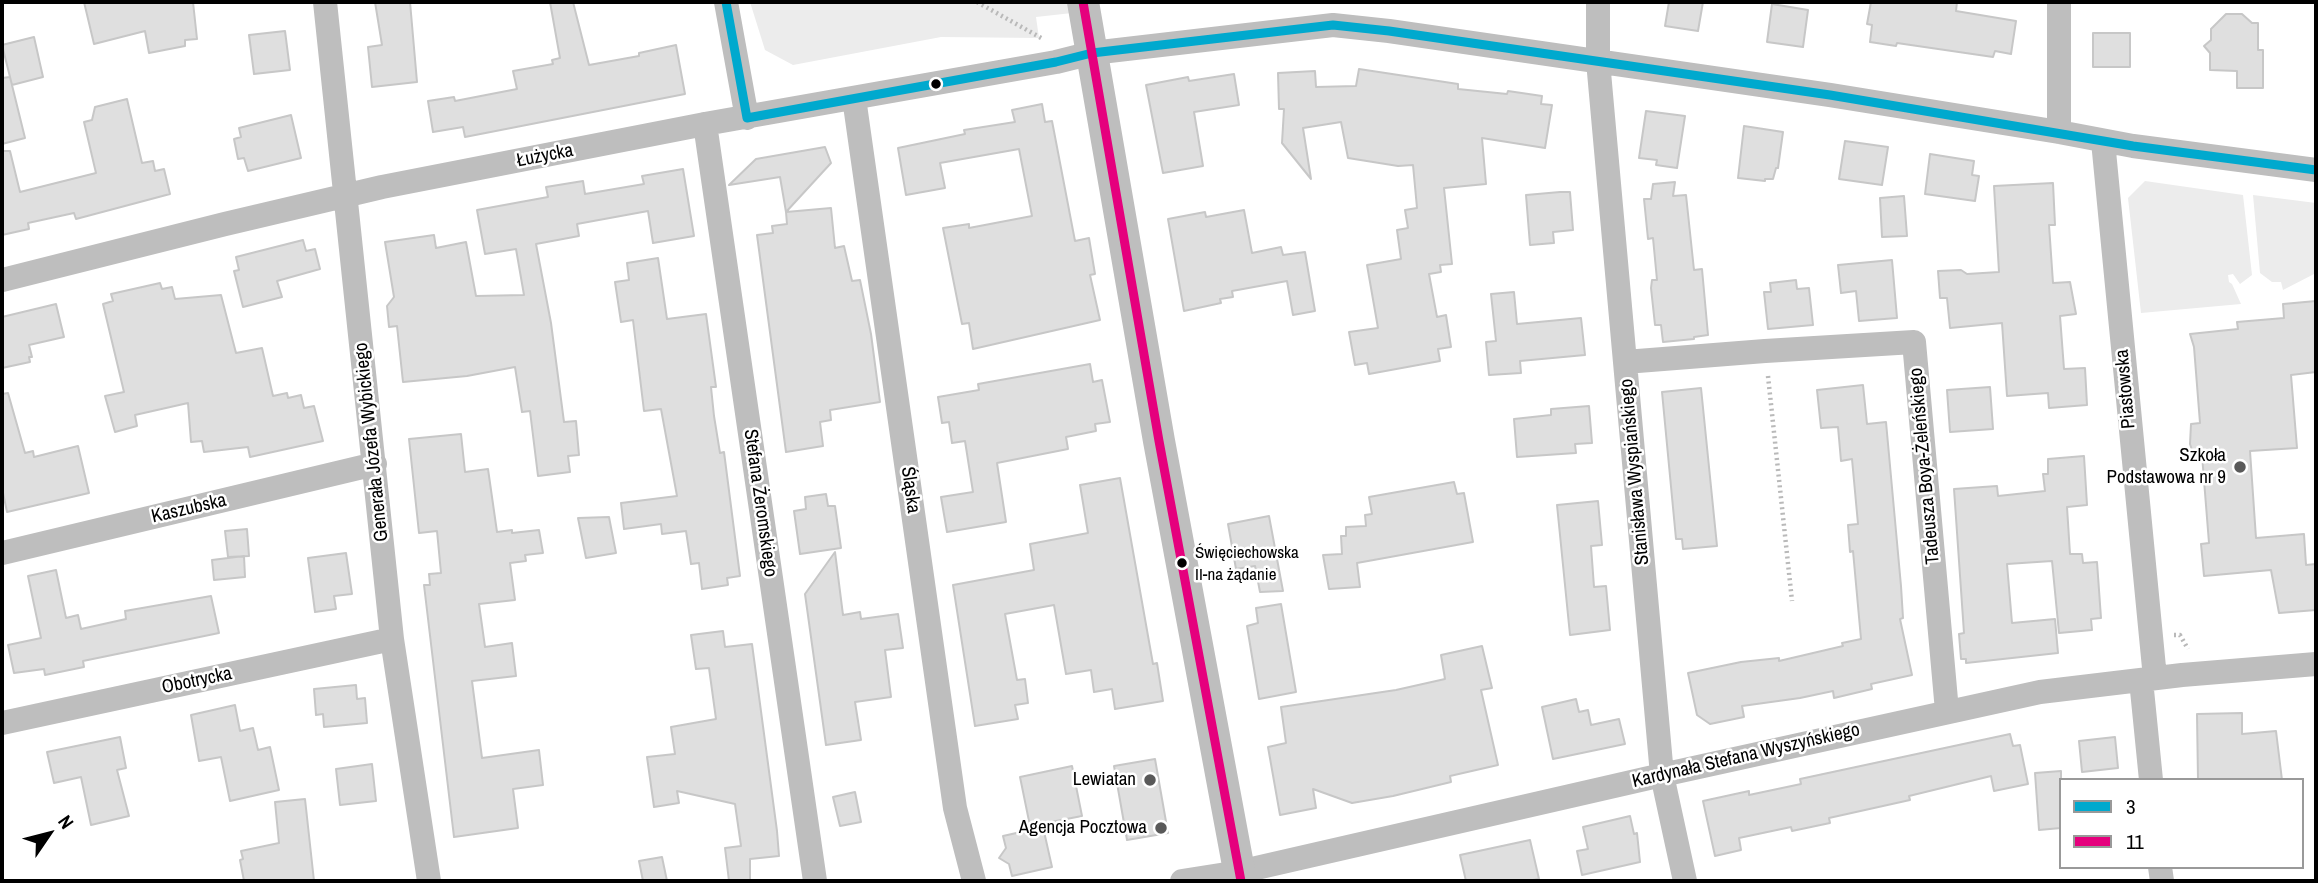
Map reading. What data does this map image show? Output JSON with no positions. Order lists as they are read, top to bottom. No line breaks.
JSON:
{"streets":{"street":["Łużycka","Piastowska","Generała Józefa Wybickiego","Tadeusza Boya-Żeleńskiego","Stanisława Wyspiańskiego","Śląska","Stefana Żeromskiego","Kaszubska","Obotrycka","Kardynała Stefana Wyszyńskiego"]},"crossings":[["Łużycka","Piastowska"],["Łużycka","Generała Józefa Wybickiego"],["Łużycka","Stanisława Wyspiańskiego"],["Łużycka","Śląska"],["Łużycka","Stefana Żeromskiego"],["Piastowska","Kardynała Stefana Wyszyńskiego"],["Generała Józefa Wybickiego","Kaszubska"],["Generała Józefa Wybickiego","Obotrycka"],["Tadeusza Boya-Żeleńskiego","Stanisława Wyspiańskiego"],["Tadeusza Boya-Żeleńskiego","Kardynała Stefana Wyszyńskiego"],["Stanisława Wyspiańskiego","Kardynała Stefana Wyszyńskiego"]],"places":["Szkoła Podstawowa nr 9","Święciechowska II-na żądanie","Lewiatan","Agencja Pocztowa"],"lines":["transit line 3","transit line 11"],"legend":["3","11"],"north":"top right"}
